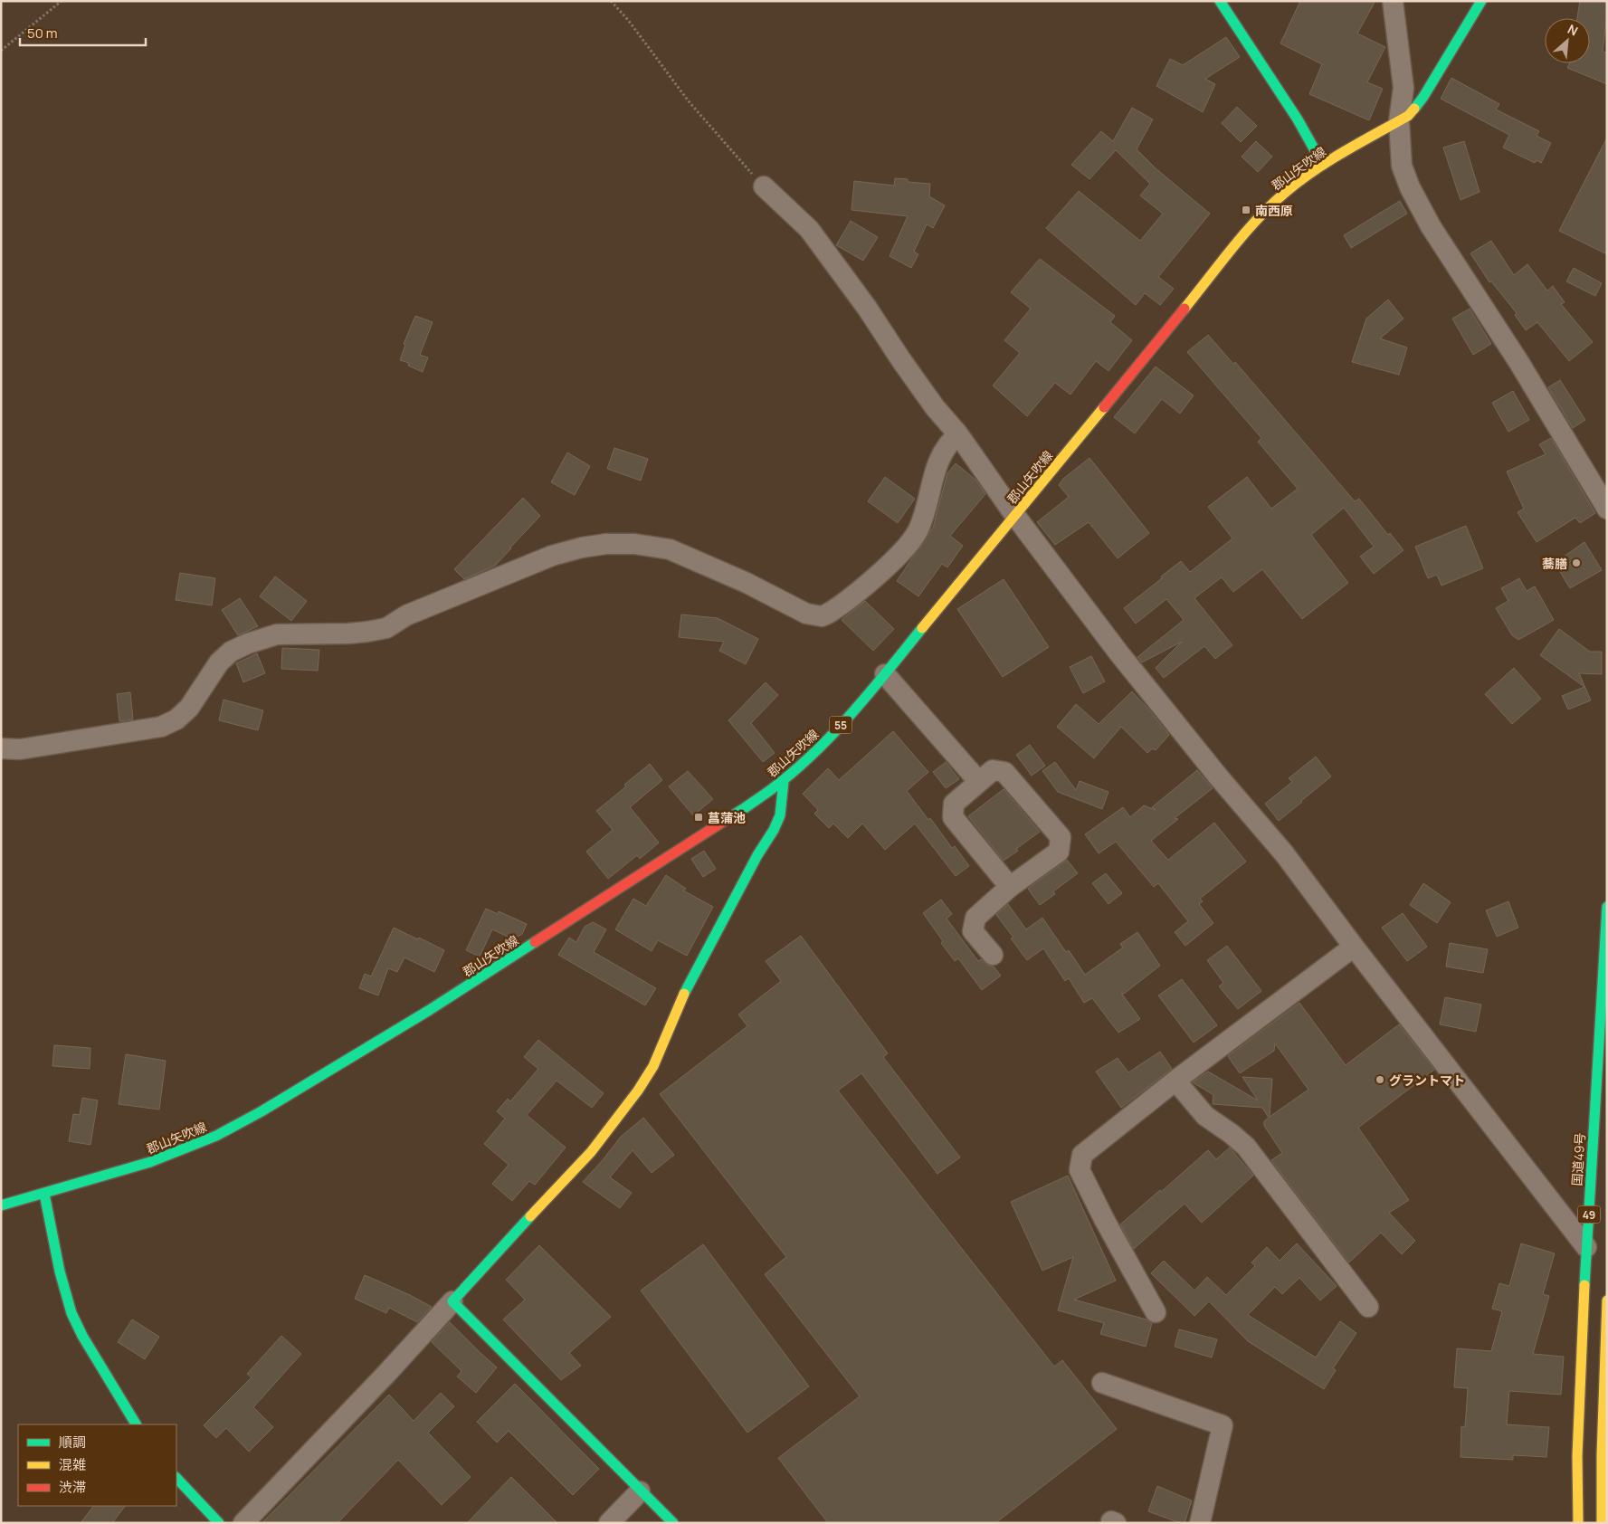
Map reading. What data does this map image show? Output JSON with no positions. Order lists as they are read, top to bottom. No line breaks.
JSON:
{"streets":{"main road":["郡山矢吹線","55","国道49号","49"]},"places":{"transit":["南西原","菖蒲池"],"other":["蕎膳","グラントマト"]},"legend":["順調","混雑","渋滞"],"scale_bar":"50 m","north":"top right"}
